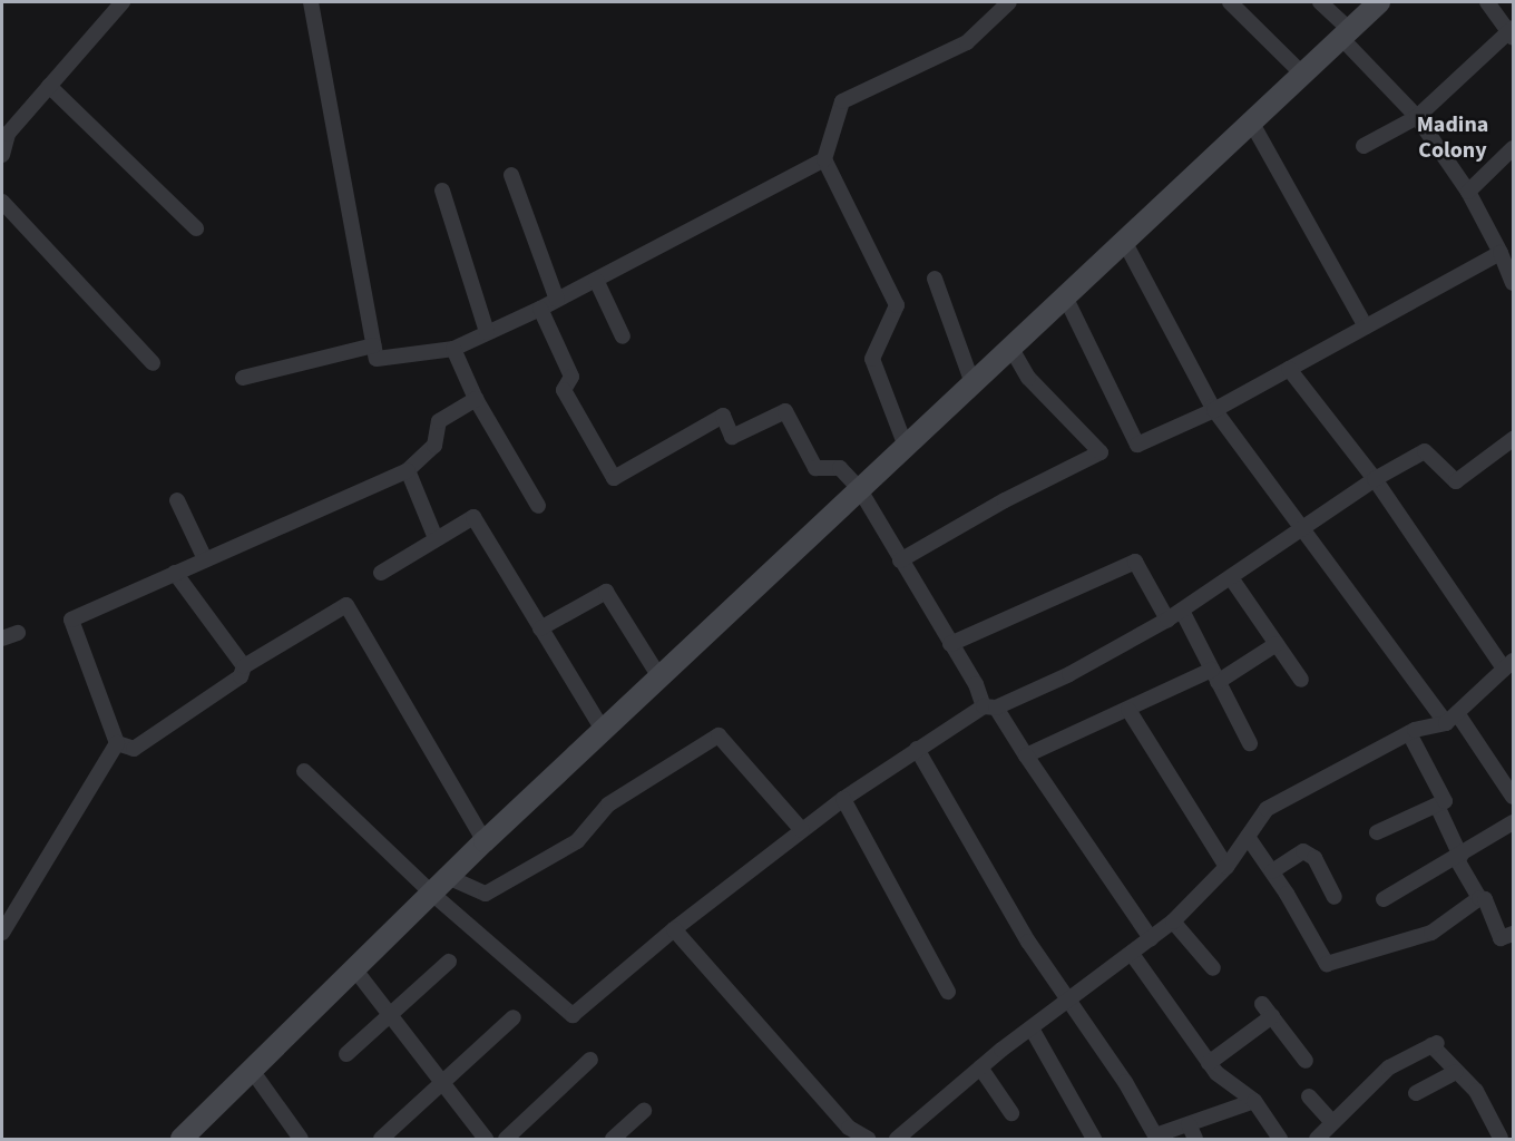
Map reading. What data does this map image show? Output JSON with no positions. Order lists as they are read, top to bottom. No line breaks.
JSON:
{"districts":["Madina Colony"]}
